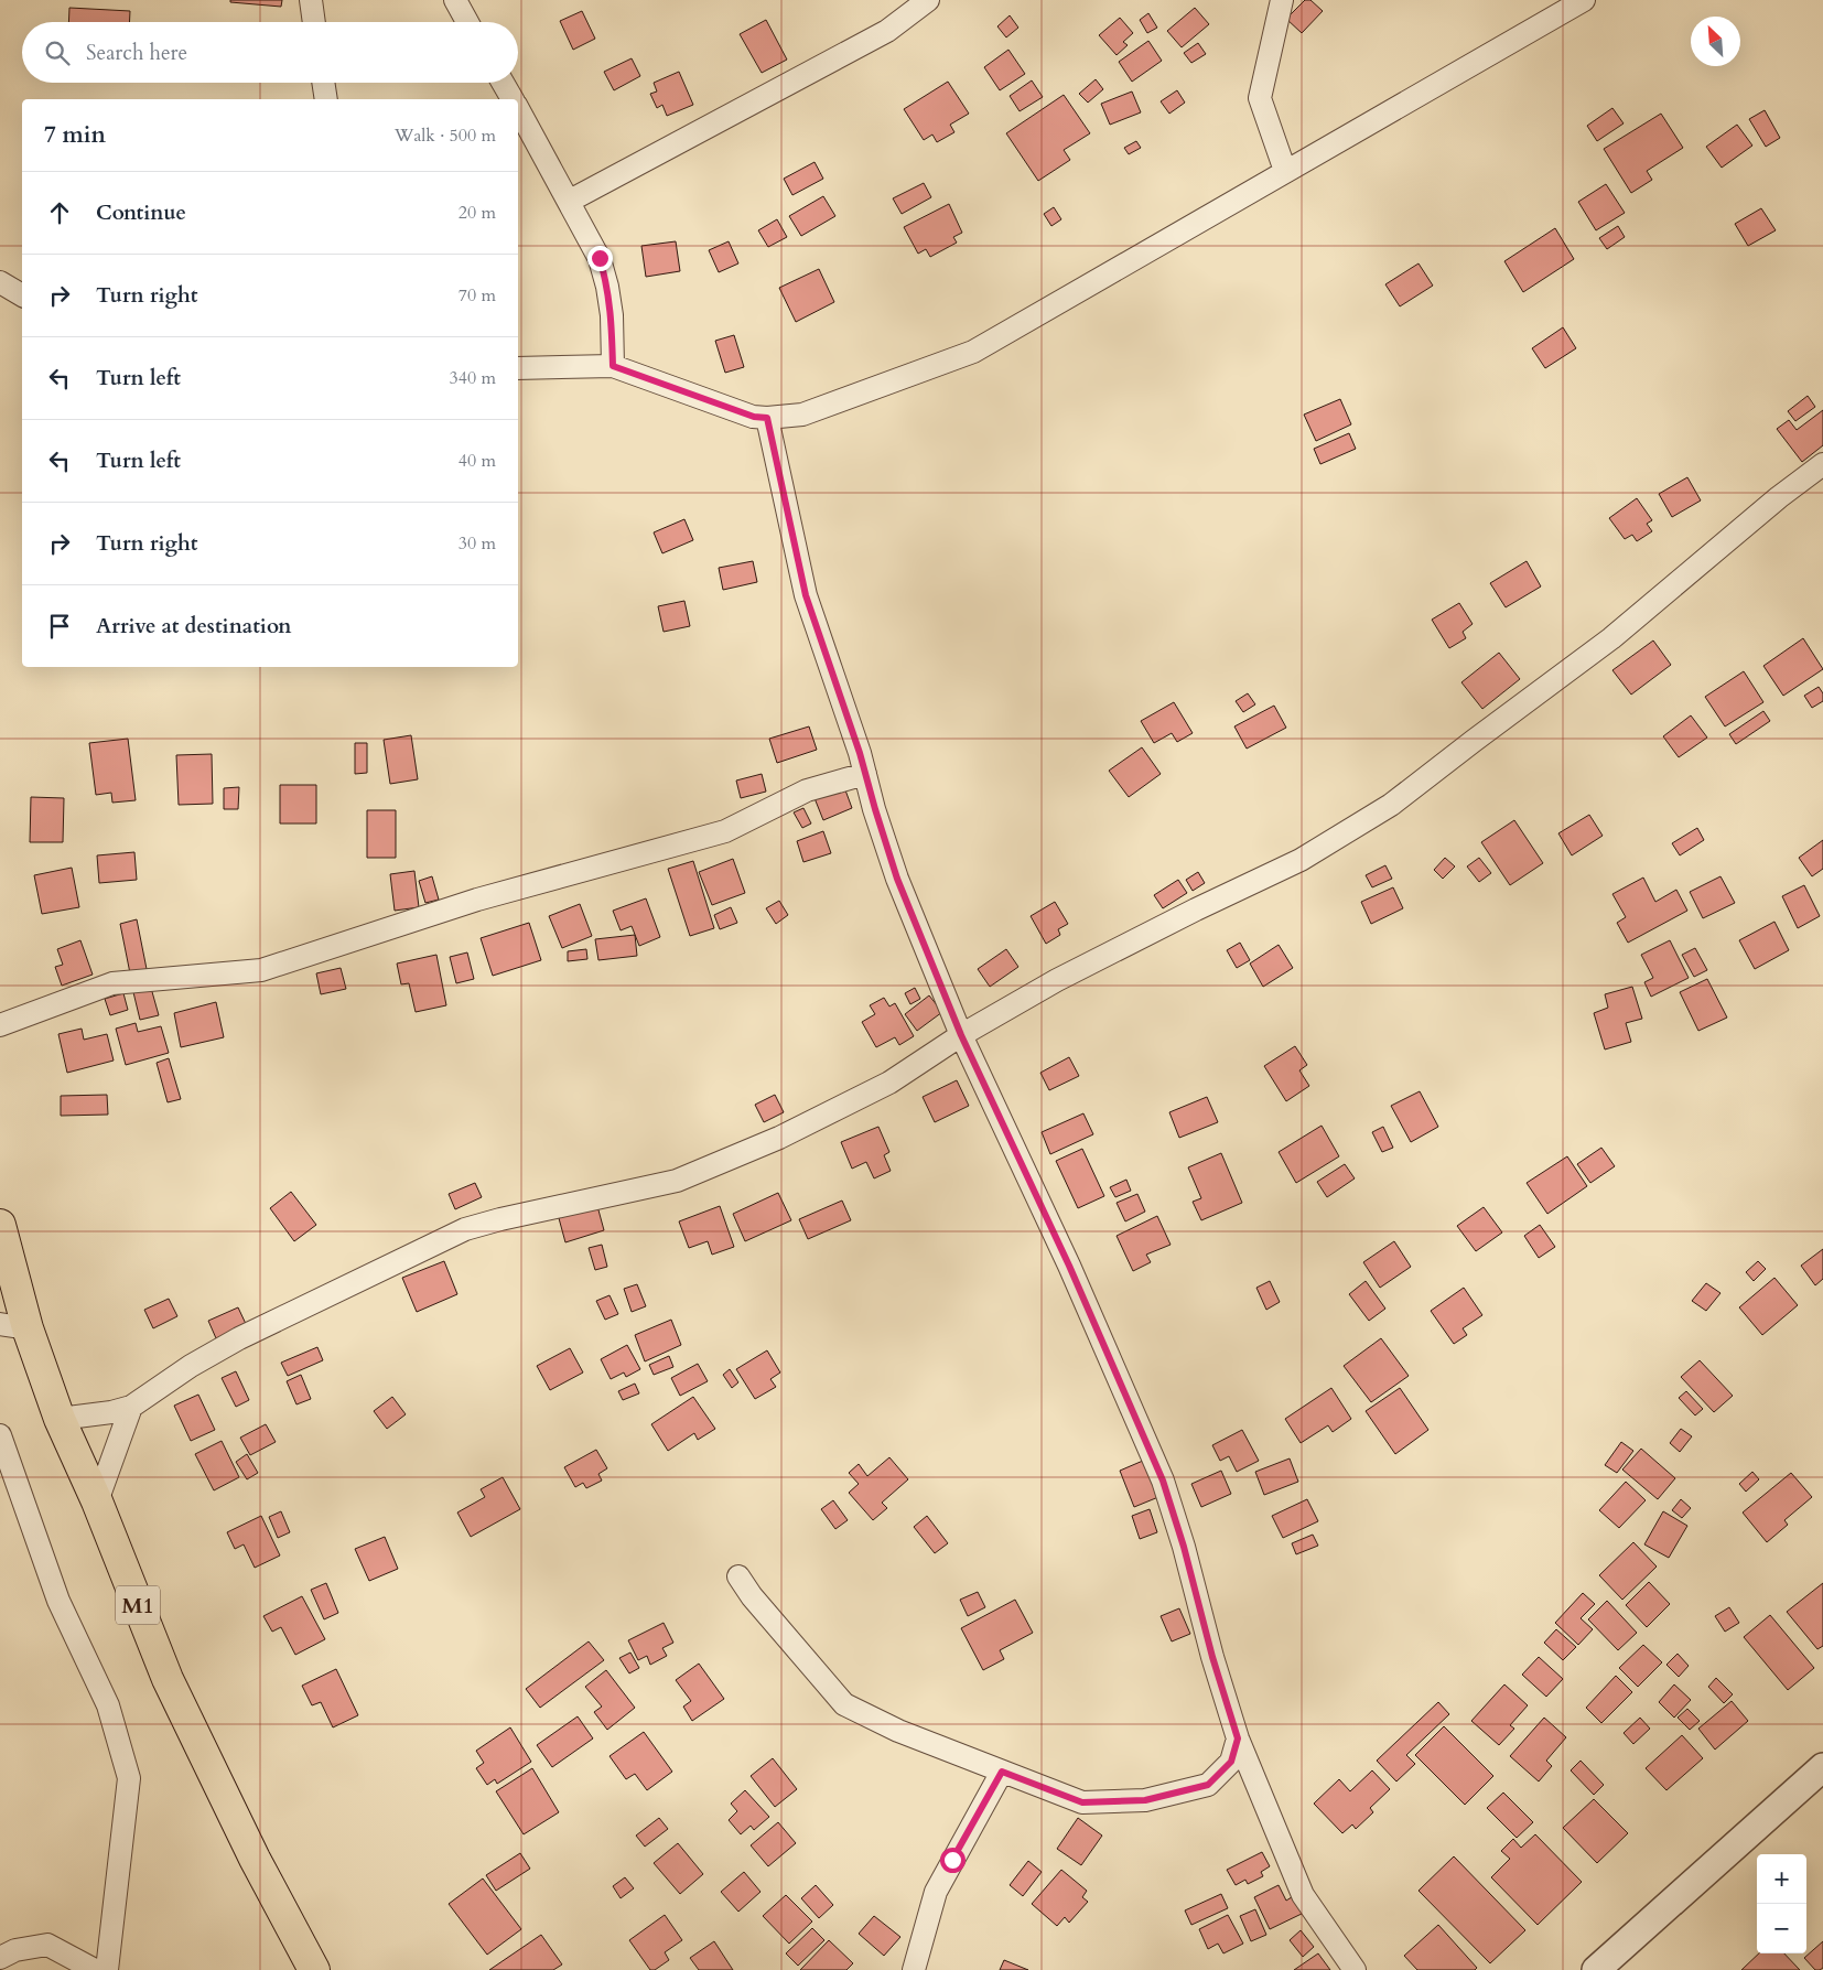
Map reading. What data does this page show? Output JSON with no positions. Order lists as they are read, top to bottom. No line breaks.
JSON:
{"streets":{"highway":["M1"]},"north":"top left","page":{"search":"Search here","heading":["7 min","Walk · 500 m"],"list":[["Continue","20 m"],["Turn right","70 m"],["Turn left","340 m"],["Turn left","40 m"],["Turn right","30 m"],"Arrive at destination"],"map_buttons":["+","−"]}}
